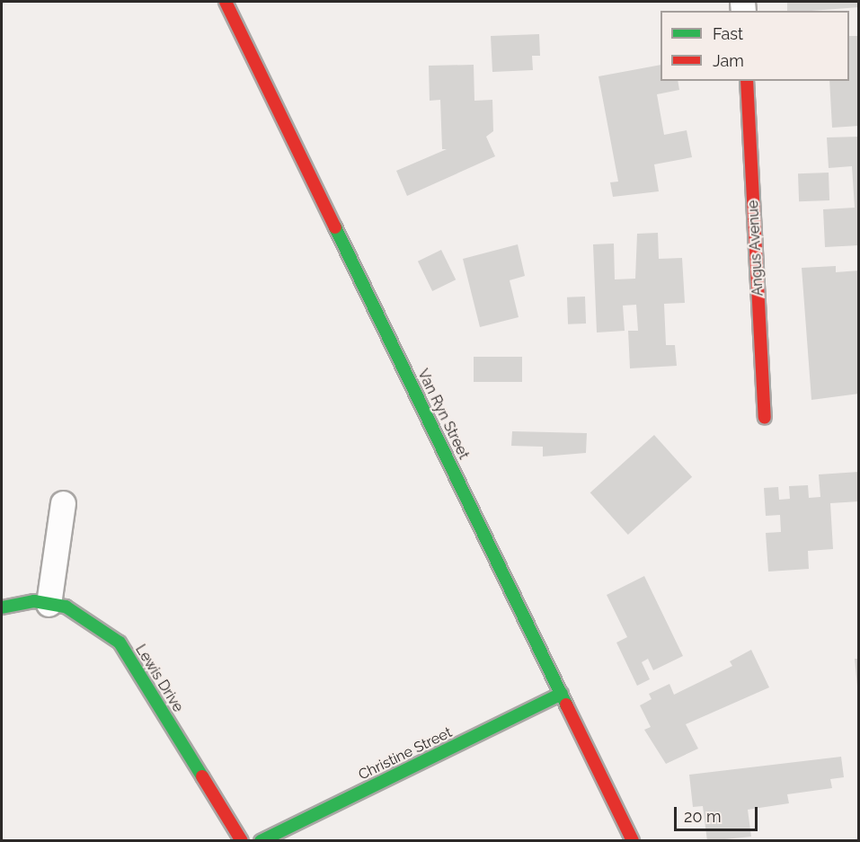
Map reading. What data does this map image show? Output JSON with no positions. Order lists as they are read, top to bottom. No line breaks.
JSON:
{"streets":{"street":["Angus Avenue","Van Ryn Street","Lewis Drive","Christine Street"]},"crossings":[["Van Ryn Street","Christine Street"]],"legend":["Fast","Jam"],"scale_bar":"20 m"}
